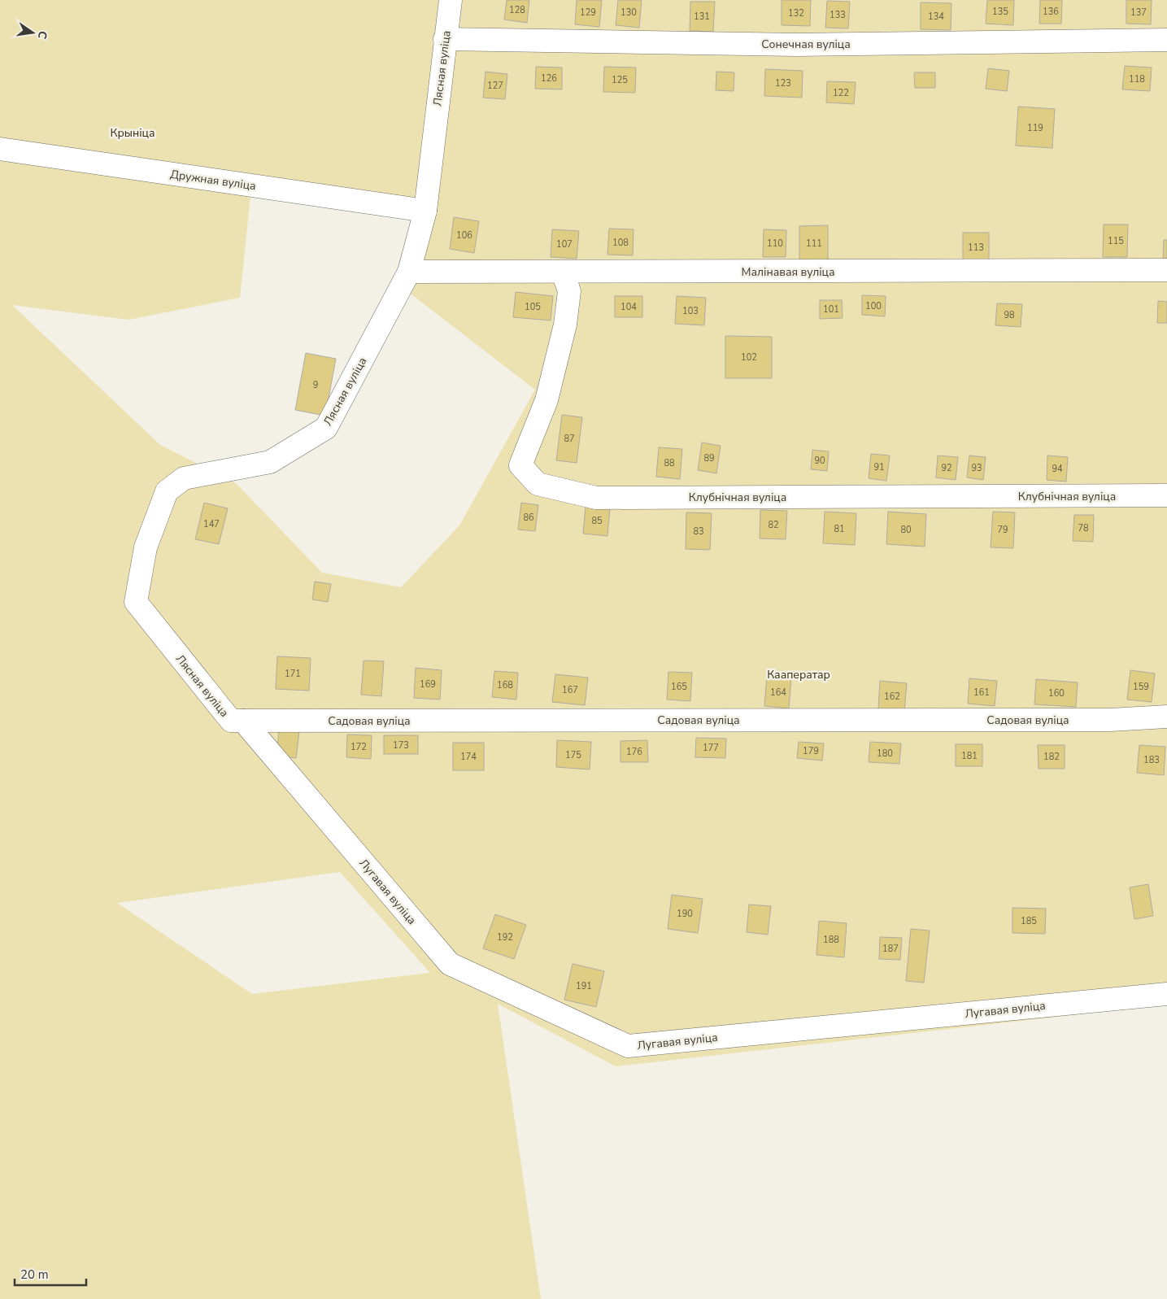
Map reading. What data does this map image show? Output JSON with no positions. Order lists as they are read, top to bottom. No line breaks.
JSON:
{"streets":{"street":["Сонечная вуліца","Лясная вуліца","Дружная вуліца","Малінавая вуліца","Клубнічная вуліца","Садовая вуліца","Лугавая вуліца"]},"crossings":[["Сонечная вуліца","Лясная вуліца"],["Лясная вуліца","Дружная вуліца"],["Лясная вуліца","Малінавая вуліца"],["Лясная вуліца","Садовая вуліца"],["Лясная вуліца","Лугавая вуліца"],["Малінавая вуліца","Клубнічная вуліца"],["Садовая вуліца","Лугавая вуліца"]],"parks":["Крыніца","Кааператар"],"house_numbers":["128","135","136","129","130","137","132","133","131","134","126","118","125","123","127","122","119","106","115","108","110","111","107","113","100","105","104","101","103","98","102","9","87","89","90","88","91","92","93","94","86","85","147","82","78","81","80","79","83","171","169","168","165","159","167","164","161","160","162","173","172","177","179","176","180","175","181","174","182","183","190","185","192","188","187","191"],"scale_bar":"20 m","north":"right"}
